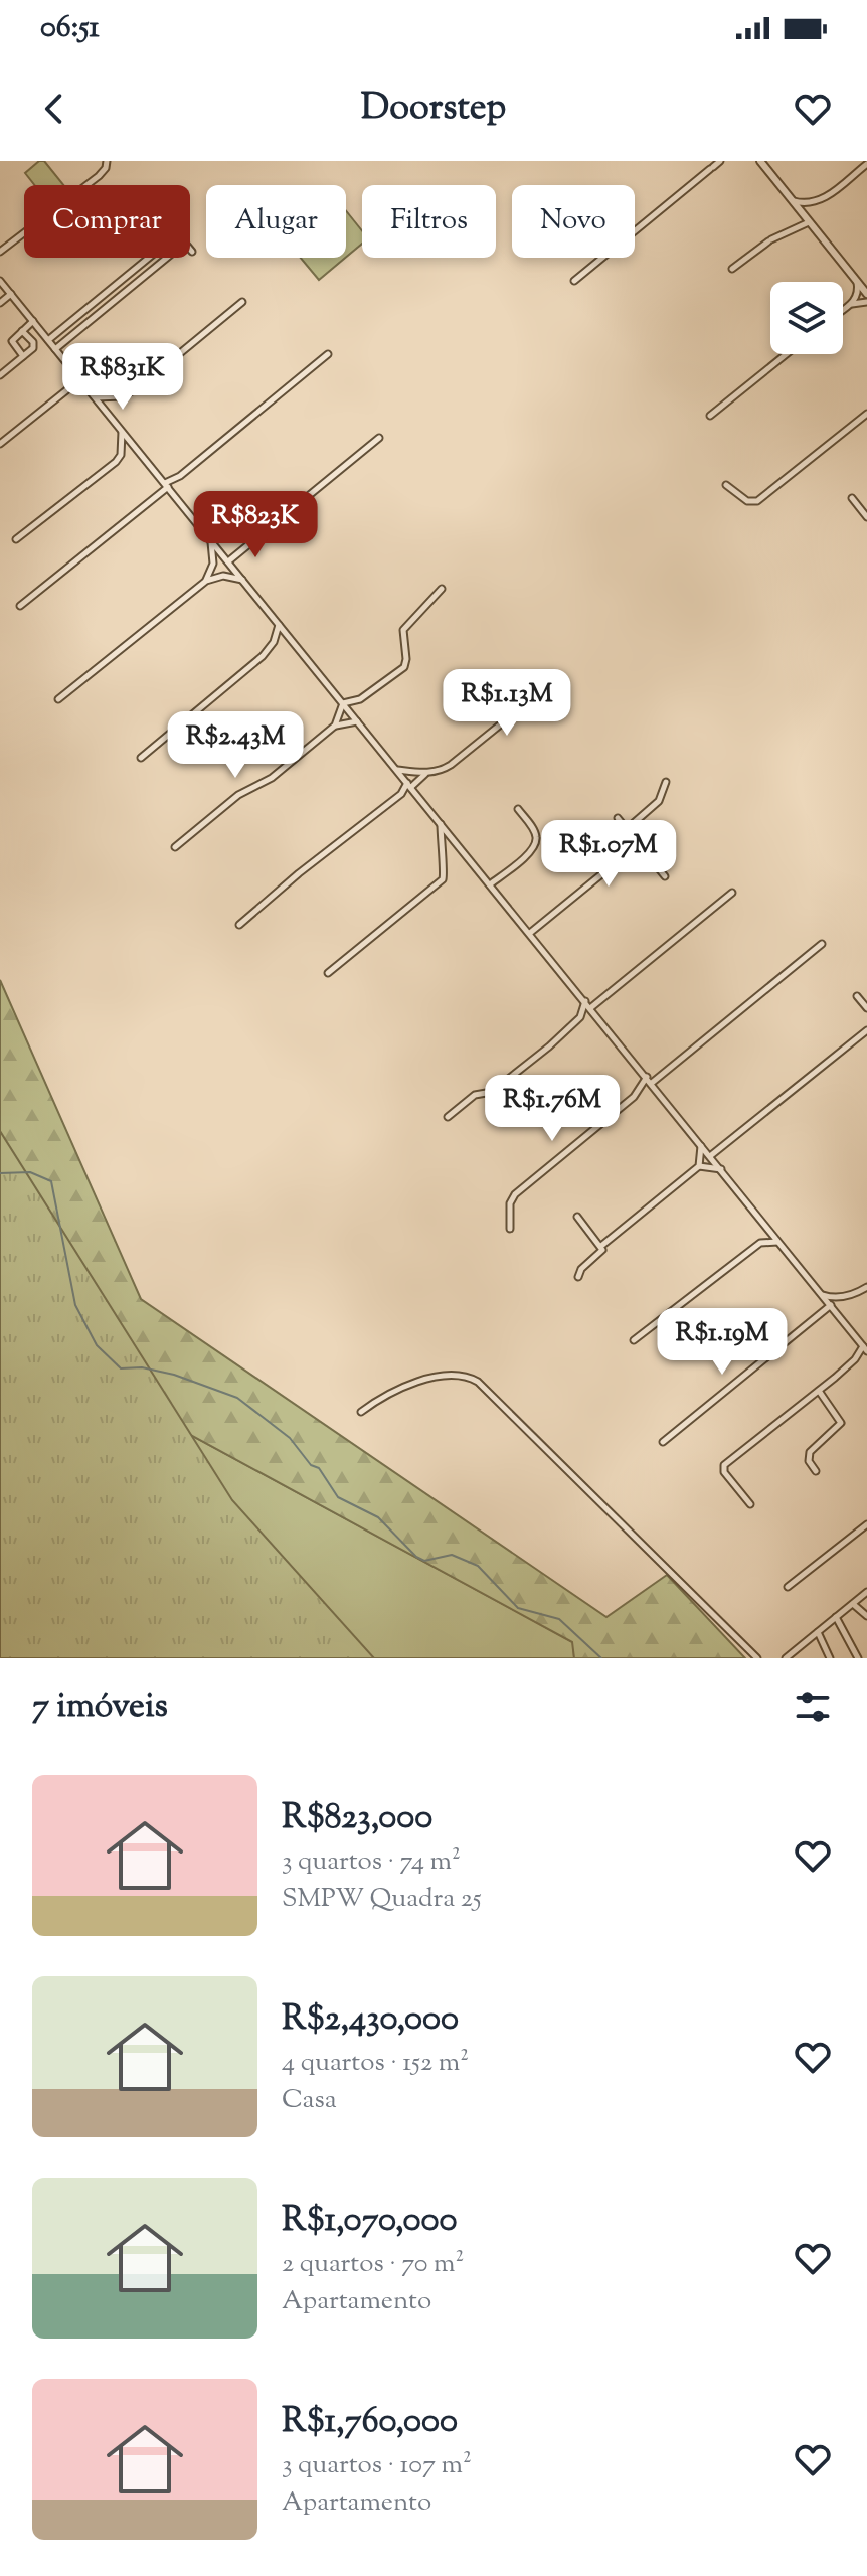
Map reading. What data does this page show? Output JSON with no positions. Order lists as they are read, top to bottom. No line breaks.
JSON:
{"page":{"status":"06:51","header":"Doorstep","chip":["Comprar","Alugar","Filtros","Novo"],"price":["R$831K","R$823K","R$1.13M","R$2.43M","R$1.07M","R$1.76M","R$1.19M"],"heading":"7 imóveis","list":[{"name":"R$823,000","note":"3 quartos · 74 m² · SMPW Quadra 25"},{"name":"R$2,430,000","note":"4 quartos · 152 m² · Casa"},{"name":"R$1,070,000","note":"2 quartos · 70 m² · Apartamento"},{"name":"R$1,760,000","note":"3 quartos · 107 m² · Apartamento"}]}}
